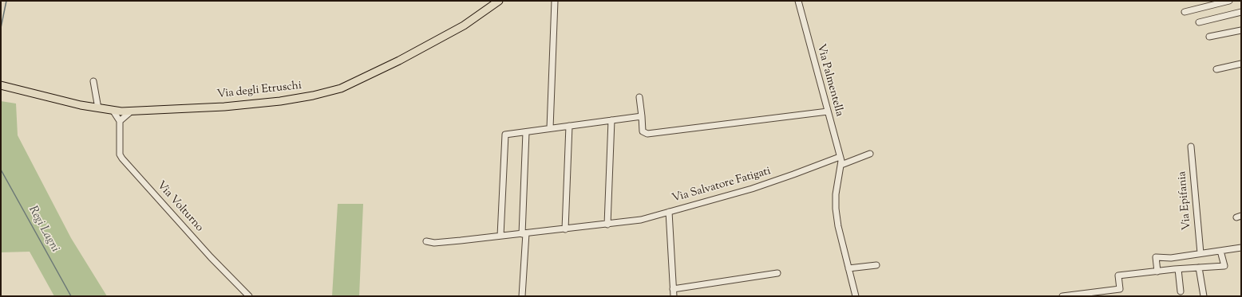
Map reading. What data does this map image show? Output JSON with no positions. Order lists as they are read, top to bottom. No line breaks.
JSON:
{"streets":{"main road":["Via degli Etruschi"],"street":["Via Palmentella","Via Salvatore Fatigati","Via Epifania","Via Volturno"]},"crossings":[["Via Palmentella","Via Salvatore Fatigati"],["Via degli Etruschi","Via Volturno"]],"water":["Regi Lagni"]}
